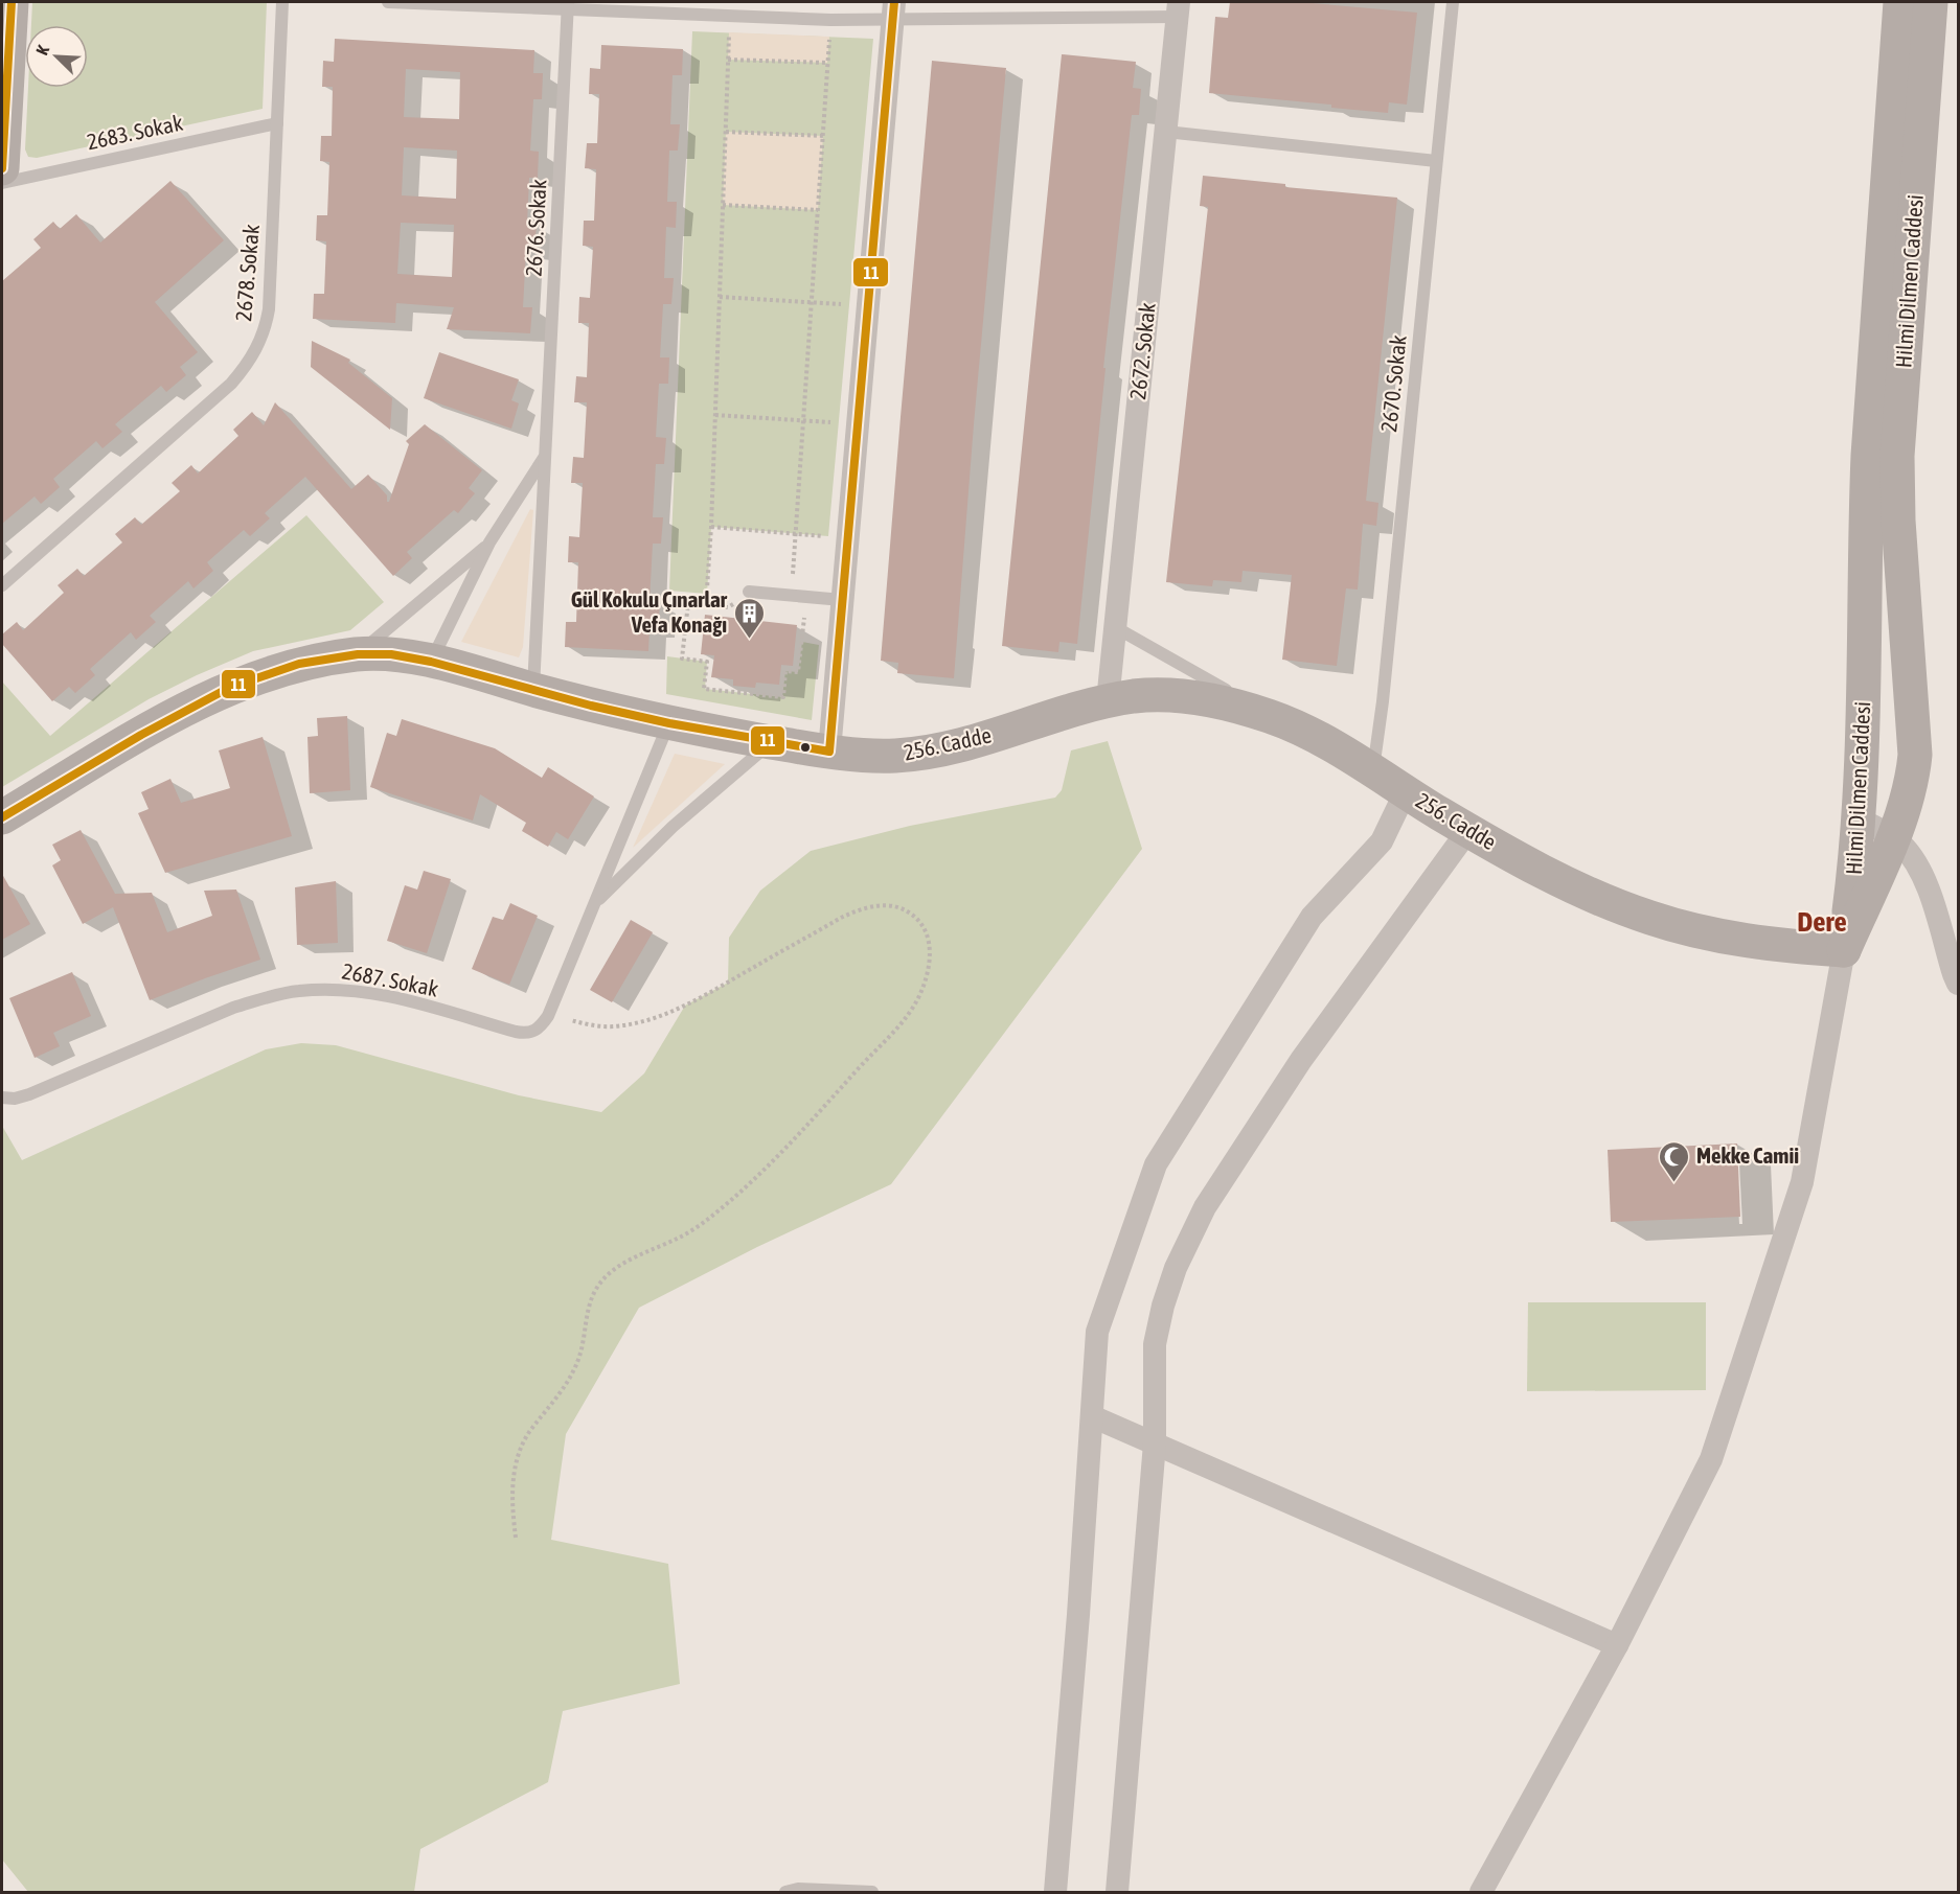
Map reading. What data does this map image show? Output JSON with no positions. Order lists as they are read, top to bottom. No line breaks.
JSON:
{"streets":{"street":["Hilmi Dilmen Caddesi","2672. Sokak","256. Cadde"],"lane":["2683. Sokak","2676. Sokak","2678. Sokak","2670. Sokak","2687. Sokak"]},"crossings":[["2683. Sokak","2678. Sokak"],["2676. Sokak","256. Cadde"],["Hilmi Dilmen Caddesi","256. Cadde"],["2672. Sokak","256. Cadde"],["2670. Sokak","256. Cadde"]],"districts":["Dere"],"places":{"building":["Gül Kokulu Çınarlar Vefa Konağı"],"mosque":["Mekke Camii"]},"lines":["transit line 11"],"north":"top left"}
